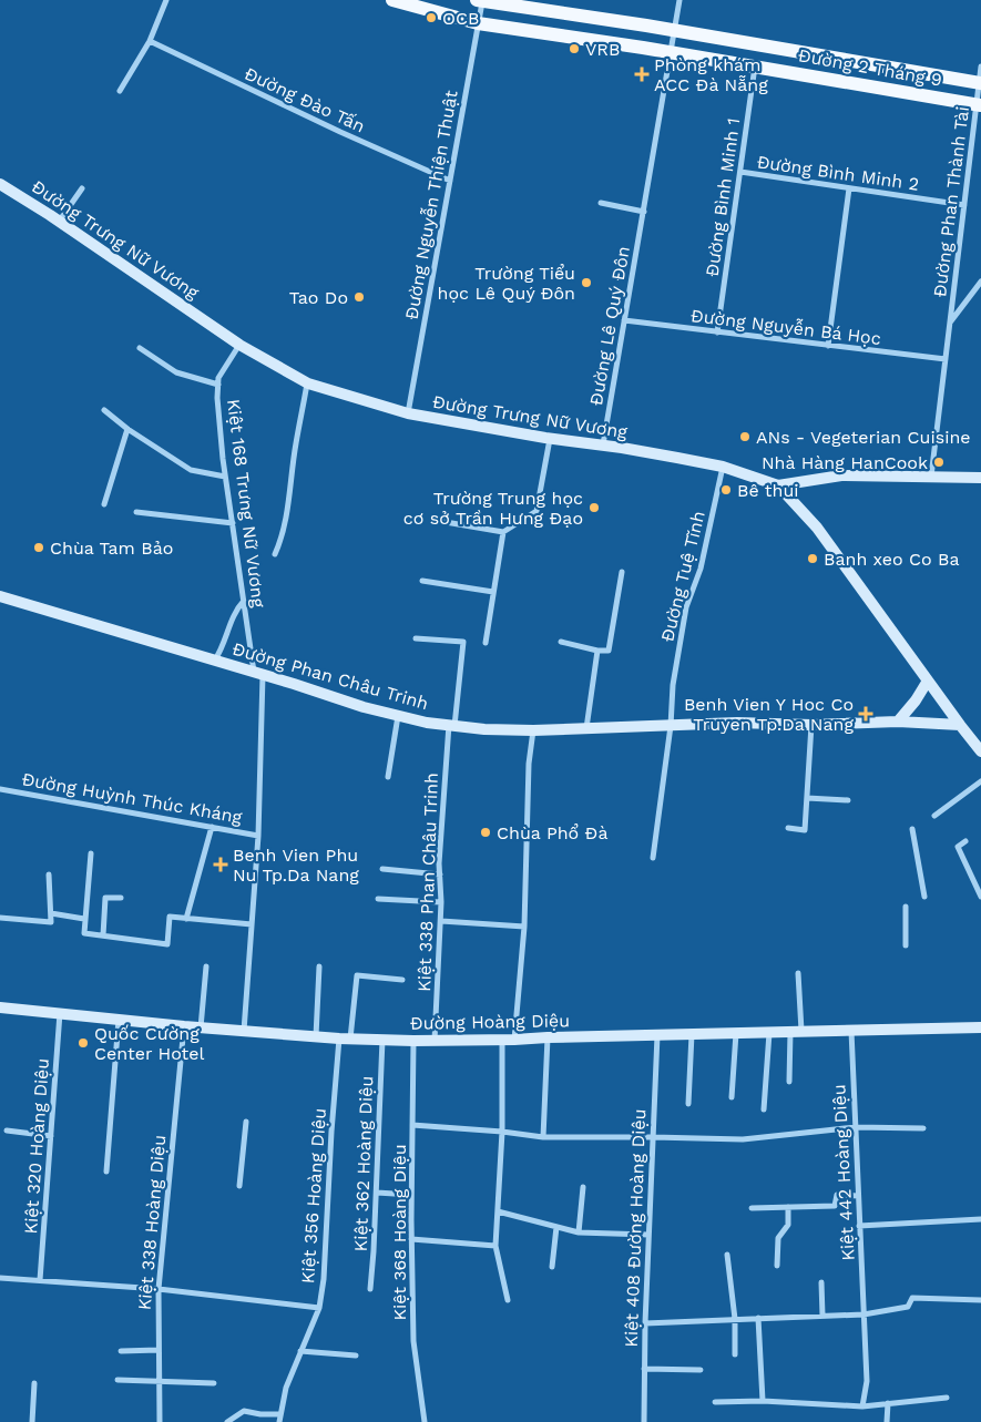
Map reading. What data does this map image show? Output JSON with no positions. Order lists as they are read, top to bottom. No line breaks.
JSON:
{"streets":{"main road":["Đường 2 Tháng 9","Đường Trưng Nữ Vương","Đường Phan Châu Trinh","Đường Hoàng Diệu"],"street":["Đường Đào Tấn","Đường Bình Minh 2","Đường Bình Minh 1","Đường Phan Thành Tài","Đường Nguyễn Thiện Thuật","Đường Lê Quý Đôn","Đường Nguyễn Bá Học","Kiệt 168 Trưng Nữ Vương","Đường Tuệ Tĩnh","Đường Huỳnh Thúc Kháng","Kiệt 338 Phan Châu Trinh","Kiệt 320 Hoàng Diệu","Kiệt 362 Hoàng Diệu","Kiệt 442 Hoàng Diệu","Kiệt 356 Hoàng Diệu","Kiệt 338 Hoàng Diệu","Kiệt 408 Đường Hoàng Diệu","Kiệt 368 Hoàng Diệu"]},"crossings":[["Đường 2 Tháng 9","Đường Bình Minh 1"],["Đường 2 Tháng 9","Đường Phan Thành Tài"],["Đường 2 Tháng 9","Đường Nguyễn Thiện Thuật"],["Đường 2 Tháng 9","Đường Lê Quý Đôn"],["Đường Đào Tấn","Đường Nguyễn Thiện Thuật"],["Đường Bình Minh 2","Đường Bình Minh 1"],["Đường Bình Minh 2","Đường Phan Thành Tài"],["Đường Bình Minh 1","Đường Nguyễn Bá Học"],["Đường Phan Thành Tài","Đường Nguyễn Bá Học"],["Đường Nguyễn Thiện Thuật","Đường Trưng Nữ Vương"],["Đường Trưng Nữ Vương","Đường Lê Quý Đôn"],["Đường Trưng Nữ Vương","Kiệt 168 Trưng Nữ Vương"],["Đường Trưng Nữ Vương","Đường Tuệ Tĩnh"],["Đường Trưng Nữ Vương","Đường Phan Châu Trinh"],["Đường Lê Quý Đôn","Đường Nguyễn Bá Học"],["Kiệt 168 Trưng Nữ Vương","Đường Phan Châu Trinh"],["Kiệt 168 Trưng Nữ Vương","Đường Huỳnh Thúc Kháng"],["Kiệt 168 Trưng Nữ Vương","Đường Hoàng Diệu"],["Đường Tuệ Tĩnh","Đường Phan Châu Trinh"],["Đường Phan Châu Trinh","Kiệt 338 Phan Châu Trinh"],["Kiệt 338 Phan Châu Trinh","Đường Hoàng Diệu"],["Đường Hoàng Diệu","Kiệt 320 Hoàng Diệu"],["Đường Hoàng Diệu","Kiệt 362 Hoàng Diệu"],["Đường Hoàng Diệu","Kiệt 442 Hoàng Diệu"],["Đường Hoàng Diệu","Kiệt 356 Hoàng Diệu"],["Đường Hoàng Diệu","Kiệt 338 Hoàng Diệu"],["Đường Hoàng Diệu","Kiệt 408 Đường Hoàng Diệu"],["Đường Hoàng Diệu","Kiệt 368 Hoàng Diệu"]],"places":{"other":["OCB","VRB","Trường Tiểu học Lê Quý Đôn","Tao Do","ANs - Vegeterian Cuisine","Nhà Hàng HanCook","Bê thui","Trường Trung học cơ sở Trần Hưng Đạo","Chùa Tam Bảo","Banh xeo Co Ba","Chùa Phổ Đà","Quốc Cường Center Hotel"],"health":["Phòng khám ACC Đà Nẵng","Benh Vien Y Hoc Co Truyen Tp.Da Nang","Benh Vien Phu Nu Tp.Da Nang"]}}
